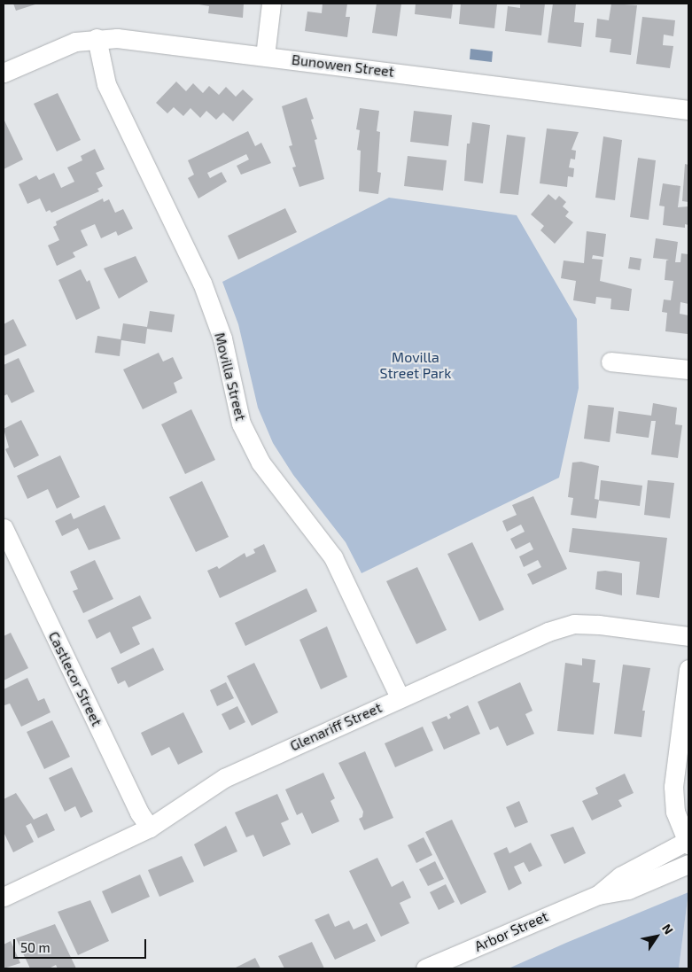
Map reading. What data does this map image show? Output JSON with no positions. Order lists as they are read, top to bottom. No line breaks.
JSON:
{"streets":{"street":["Bunowen Street","Movilla Street","Castlecor Street","Glenariff Street","Arbor Street"]},"crossings":[["Bunowen Street","Movilla Street"],["Movilla Street","Glenariff Street"],["Castlecor Street","Glenariff Street"]],"parks":["Movilla Street Park"],"scale_bar":"50 m","north":"top right"}
